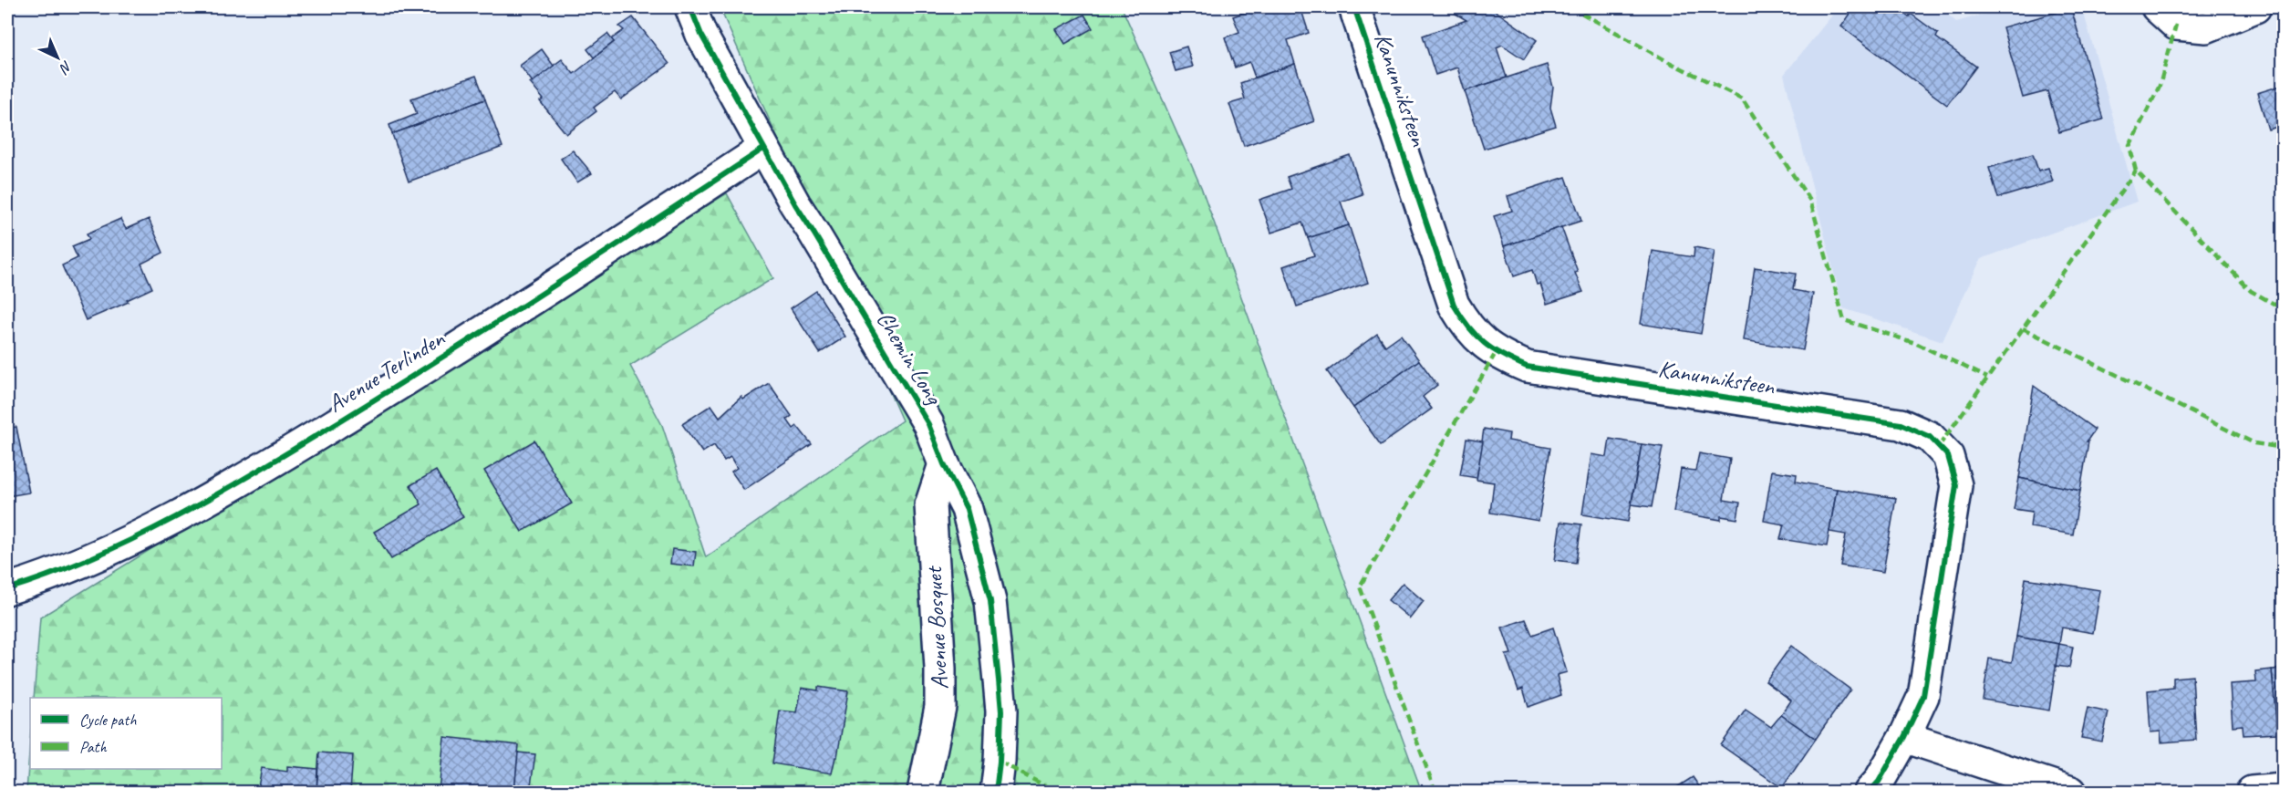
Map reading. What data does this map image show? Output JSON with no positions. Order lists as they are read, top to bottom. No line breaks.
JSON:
{"streets":{"street":["Kanunniksteen","Chemin Long","Avenue Terlinden","Avenue Bosquet"]},"crossings":[["Chemin Long","Avenue Terlinden"],["Chemin Long","Avenue Bosquet"]],"legend":["Cycle path","Path"],"north":"bottom right"}
